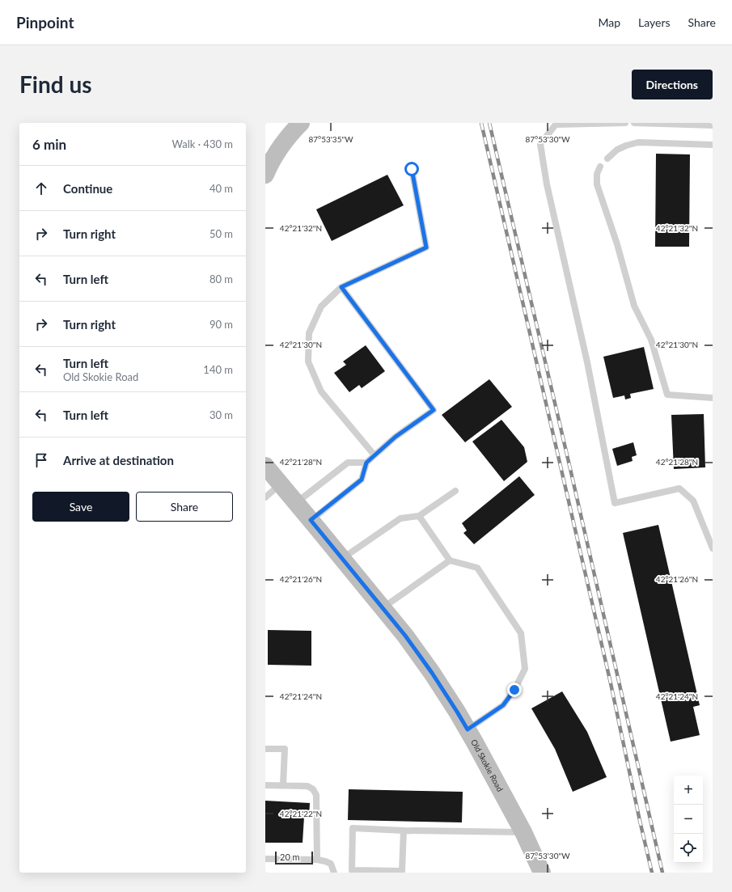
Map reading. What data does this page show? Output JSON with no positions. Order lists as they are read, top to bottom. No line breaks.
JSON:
{"streets":{"street":["Old Skokie Road"]},"scale_bar":"20 m","page":{"header":"Pinpoint","nav":["Map","Layers","Share"],"buttons":["Directions",["Save","Share"]],"title":"Find us","heading":["6 min","Walk · 430 m"],"list":[["Continue","40 m"],["Turn right","50 m"],["Turn left","80 m"],["Turn right","90 m"],["Turn left","Old Skokie Road","140 m"],["Turn left","30 m"],"Arrive at destination"],"map_buttons":["+","−"],"scale":"20 m"},"coordinates":["87°53'35\"W","87°53'30\"W","42°21'32\"N","42°21'30\"N","42°21'28\"N","42°21'26\"N","42°21'24\"N","42°21'22\"N"]}
